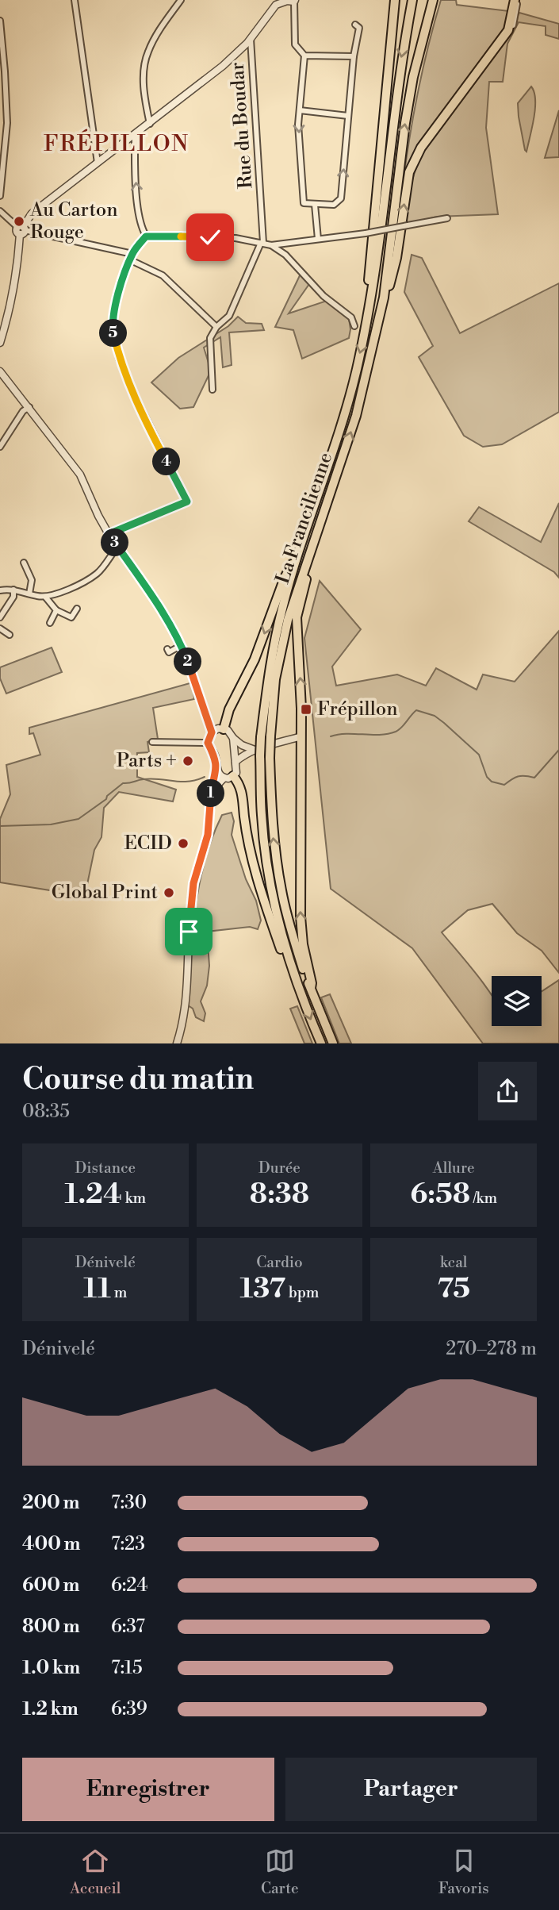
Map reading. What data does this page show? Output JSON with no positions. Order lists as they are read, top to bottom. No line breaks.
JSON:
{"streets":{"highway":["La Francilienne"],"street":["Rue du Boudar"]},"districts":["FRÉPILLON"],"places":{"other":["Au Carton Rouge","Parts +","ECID","Global Print"],"transit":["Frépillon"]},"page":{"pins":["5","4","3","2","1"],"heading":["Course du matin","08:35"],"stats":[["Distance","1.24 km"],["Durée","8:38"],["Allure","6:58 /km"],["Dénivelé","11 m"],["Cardio","137 bpm"],["kcal","75"]],"chart":["Dénivelé","270–278 m"],"list":[{"name":"200 m","note":"7:30"},{"name":"400 m","note":"7:23"},{"name":"600 m","note":"6:24"},{"name":"800 m","note":"6:37"},{"name":"1.0 km","note":"7:15"},{"name":"1.2 km","note":"6:39"}],"buttons":["Enregistrer","Partager"],"tabs":["Accueil","Carte","Favoris"]}}
